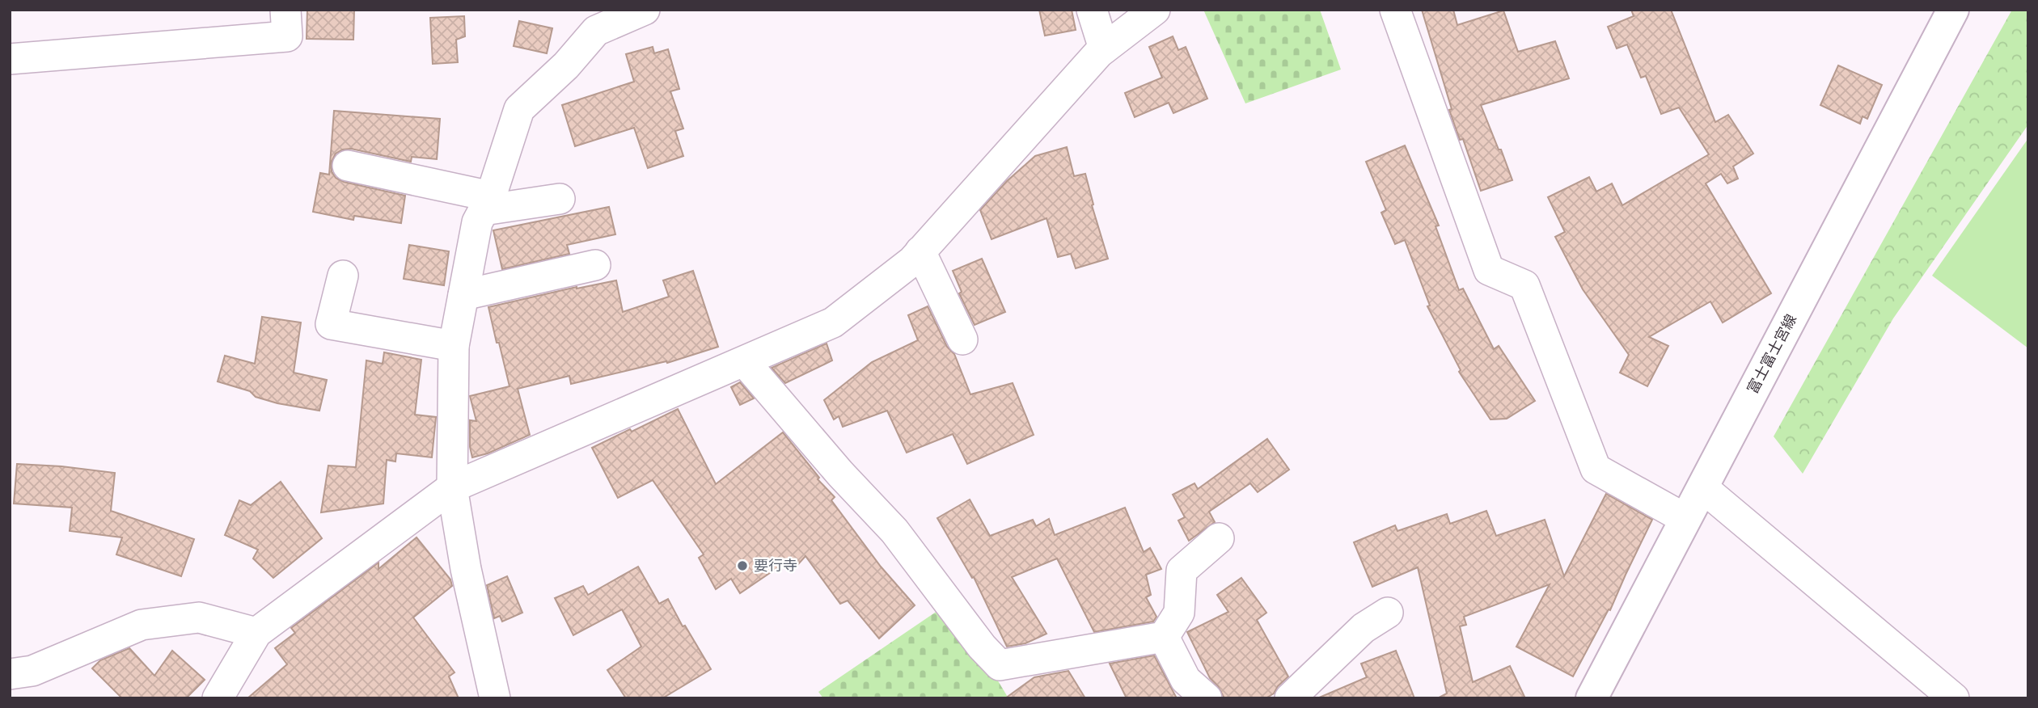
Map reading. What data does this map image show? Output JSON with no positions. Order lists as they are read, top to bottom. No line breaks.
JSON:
{"streets":{"main road":["富士富士宮線"]},"places":["要行寺"]}
